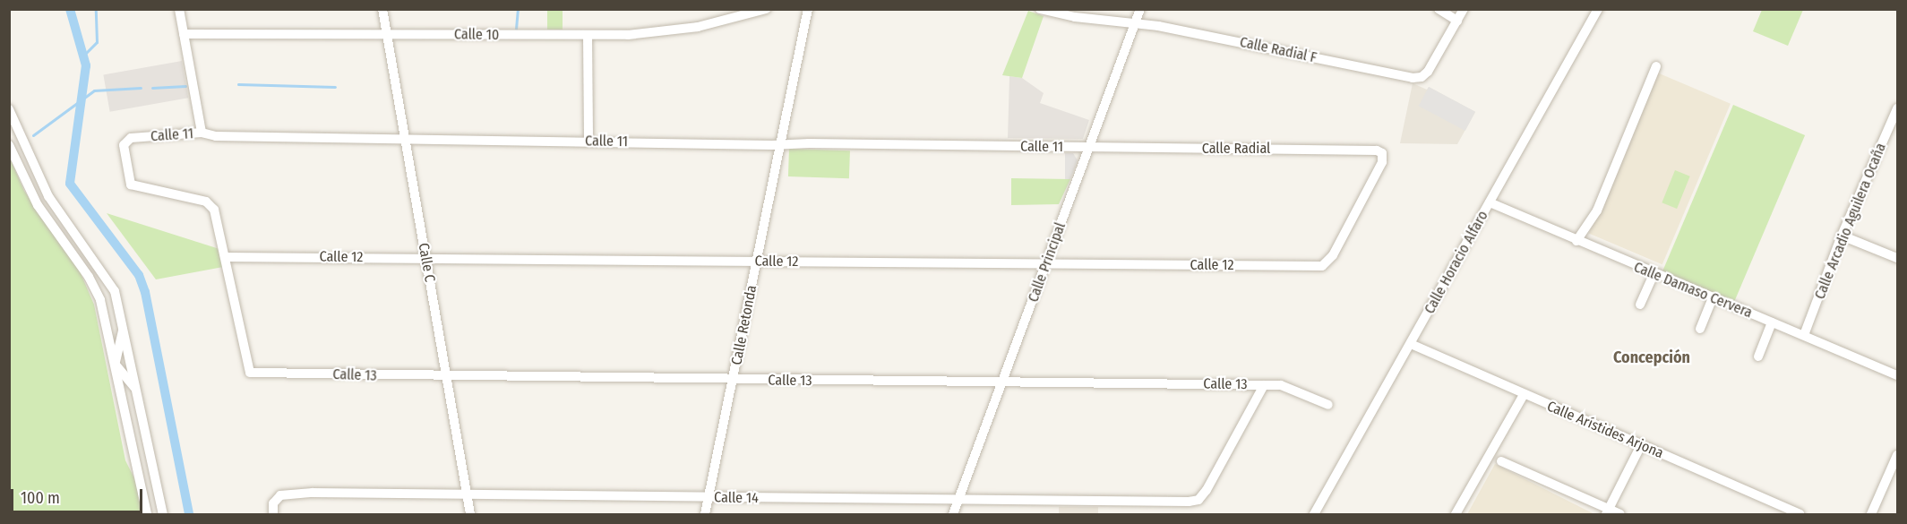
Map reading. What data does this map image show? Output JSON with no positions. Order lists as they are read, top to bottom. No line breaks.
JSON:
{"streets":{"street":["Calle 10","Calle Radial F","Calle 11","Calle Radial","Calle Arcadio Aguilera Ocaña","Calle 12","Calle C","Calle Principal","Calle Horacio Alfaro","Calle Damaso Cervera","Calle Retonda","Calle 13","Calle Arístides Arjona","Calle 14"]},"crossings":[["Calle 10","Calle C"],["Calle Radial F","Calle Principal"],["Calle 11","Calle Radial"],["Calle 11","Calle 12"],["Calle 11","Calle C"],["Calle 11","Calle Principal"],["Calle 11","Calle Retonda"],["Calle 11","Calle 13"],["Calle Radial","Calle 12"],["Calle Radial","Calle Principal"],["Calle Arcadio Aguilera Ocaña","Calle Damaso Cervera"],["Calle 12","Calle C"],["Calle 12","Calle Principal"],["Calle 12","Calle Retonda"],["Calle 12","Calle 13"],["Calle C","Calle 13"],["Calle C","Calle 14"],["Calle Principal","Calle 13"],["Calle Principal","Calle 14"],["Calle Horacio Alfaro","Calle Damaso Cervera"],["Calle Horacio Alfaro","Calle Arístides Arjona"],["Calle Retonda","Calle 13"],["Calle Retonda","Calle 14"],["Calle 13","Calle 14"]],"districts":["Concepción"],"scale_bar":"100 m"}
